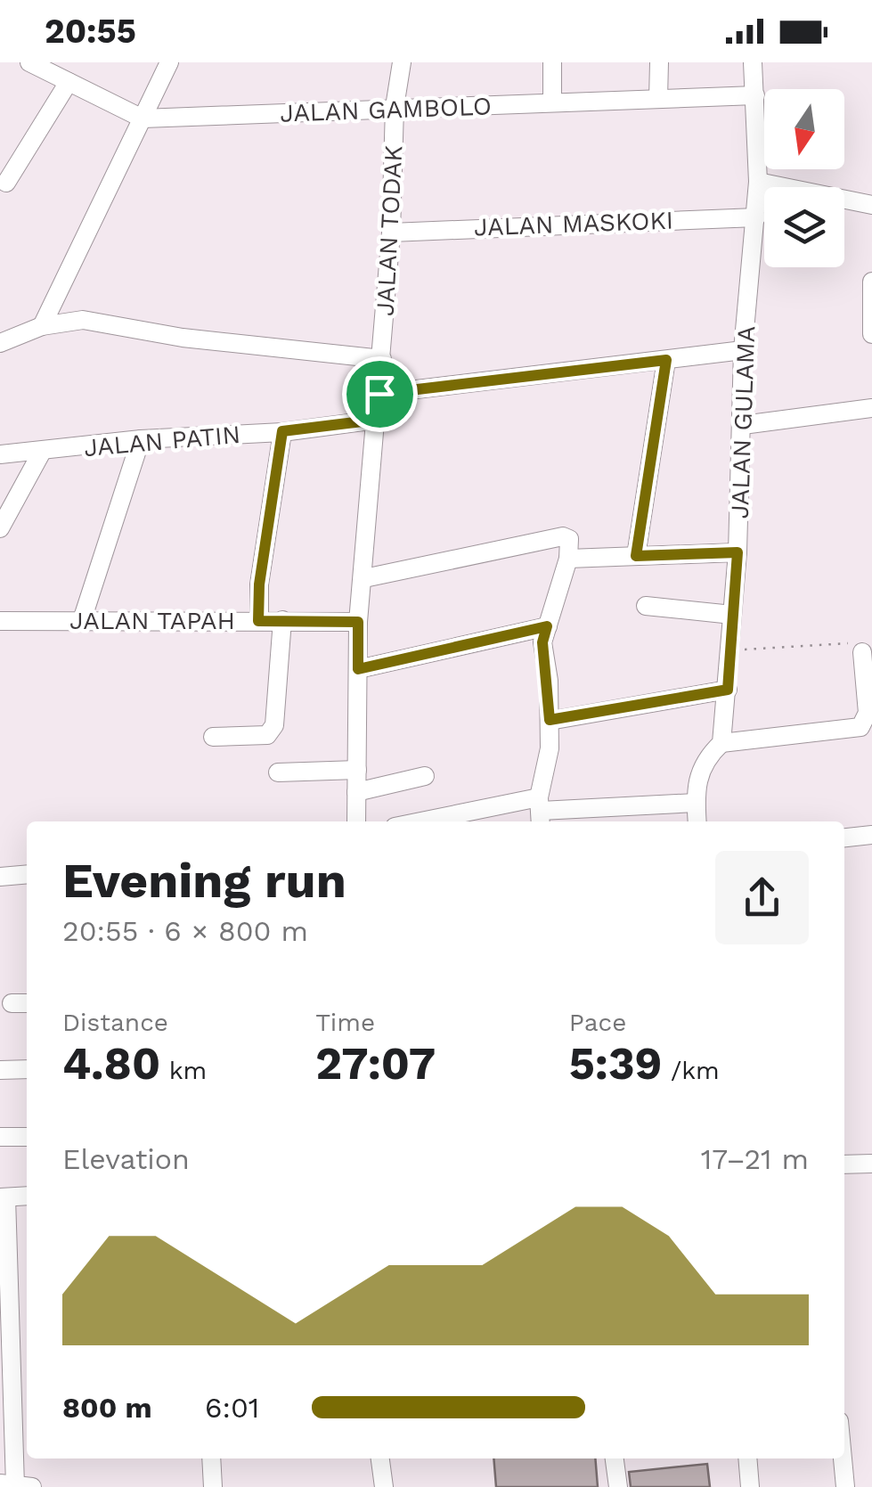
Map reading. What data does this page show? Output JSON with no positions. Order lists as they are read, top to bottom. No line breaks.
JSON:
{"streets":{"street":["JALAN GAMBOLO","JALAN MASKOKI","JALAN TODAK","JALAN GULAMA","JALAN PATIN","JALAN TAPAH"]},"crossings":[["JALAN GAMBOLO","JALAN TODAK"],["JALAN GAMBOLO","JALAN GULAMA"],["JALAN MASKOKI","JALAN TODAK"],["JALAN MASKOKI","JALAN GULAMA"],["JALAN TODAK","JALAN PATIN"],["JALAN TODAK","JALAN TAPAH"]],"north":"bottom","page":{"status":"20:55","heading":["Evening run","20:55 · 6 × 800 m"],"stats":[["Distance","4.80 km"],["Time","27:07"],["Pace","5:39 /km"]],"chart":["Elevation","17–21 m"],"list":[{"name":"800 m","note":"6:01"}]}}
